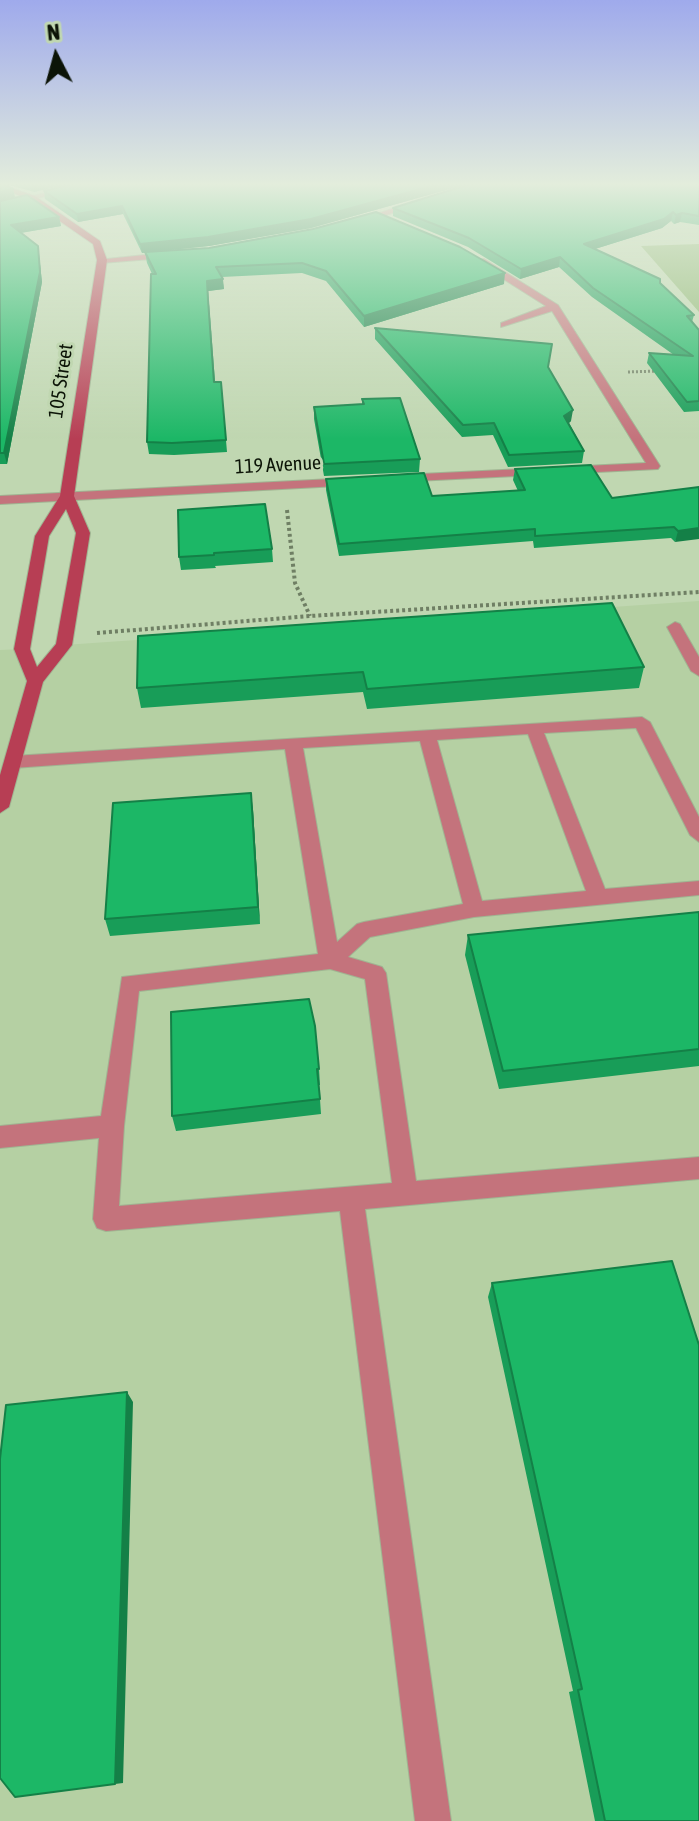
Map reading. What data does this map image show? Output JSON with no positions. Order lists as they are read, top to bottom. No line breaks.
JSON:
{"streets":{"street":["105 Street","119 Avenue"]},"crossings":[["105 Street","119 Avenue"]],"north":"top"}
